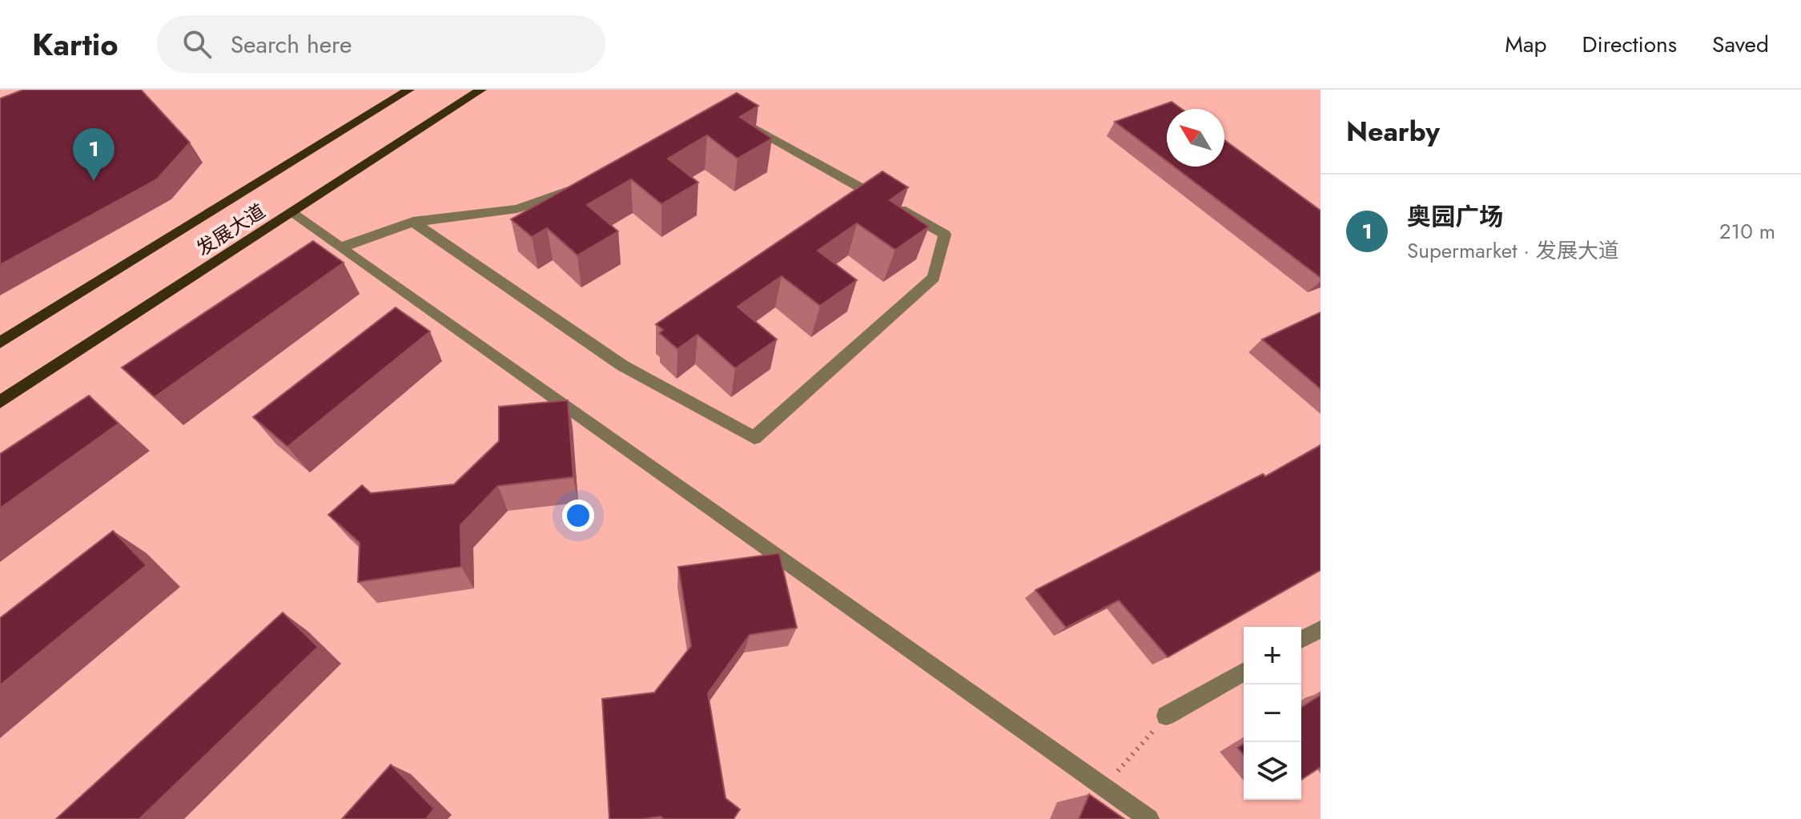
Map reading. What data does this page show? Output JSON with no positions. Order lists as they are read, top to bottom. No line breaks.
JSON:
{"streets":{"main road":["发展大道"]},"north":"top left","page":{"header":"Kartio","search":"Search here","nav":["Map","Directions","Saved"],"heading":"Nearby","pins":"1","list":[{"mark":"1","name":"奥园广场","note":"Supermarket · 发展大道","value":"210 m"}],"map_buttons":["+","−"]}}
